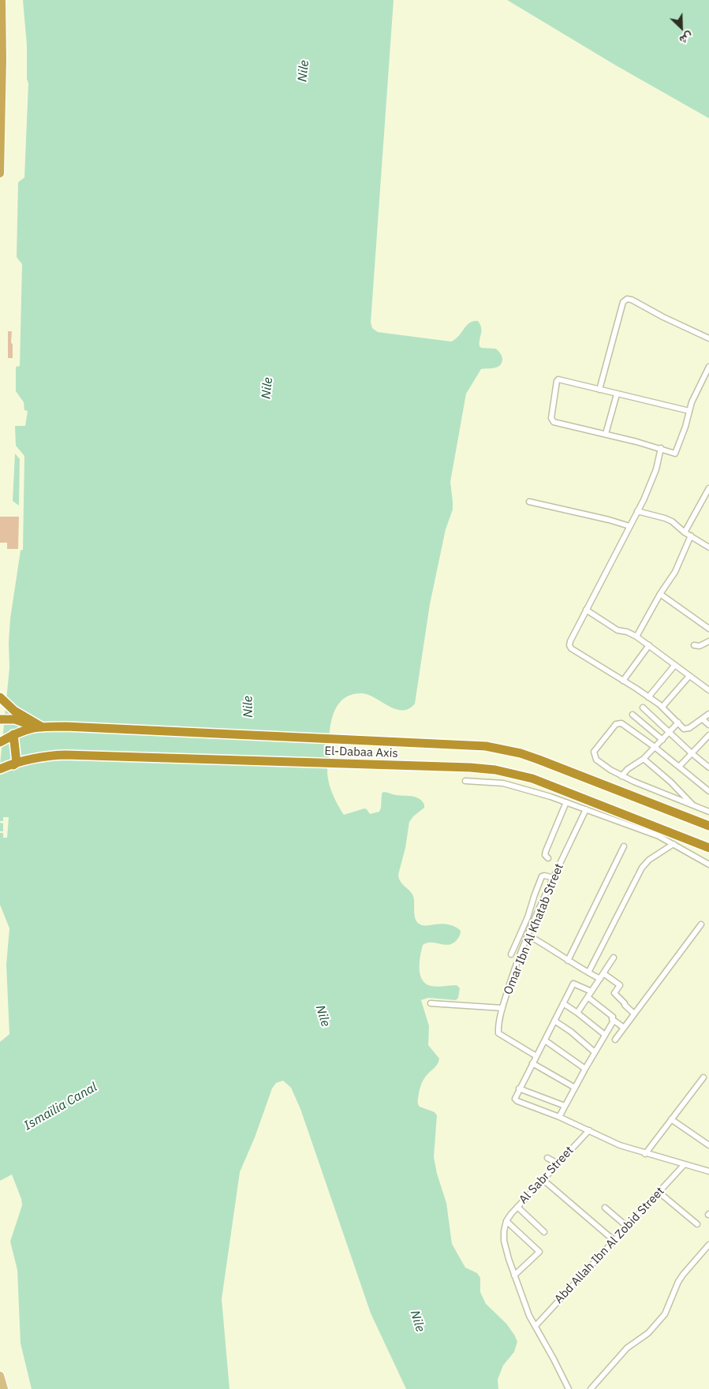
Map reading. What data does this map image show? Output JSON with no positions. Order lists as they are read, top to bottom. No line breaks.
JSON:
{"streets":{"highway":["El-Dabaa Axis"],"street":["Omar Ibn Al Khatab Street","Al Sabr Street","Abd Allah Ibn Al Zobid Street"]},"water":["Nile","Ismaïlia Canal"],"north":"bottom right"}
